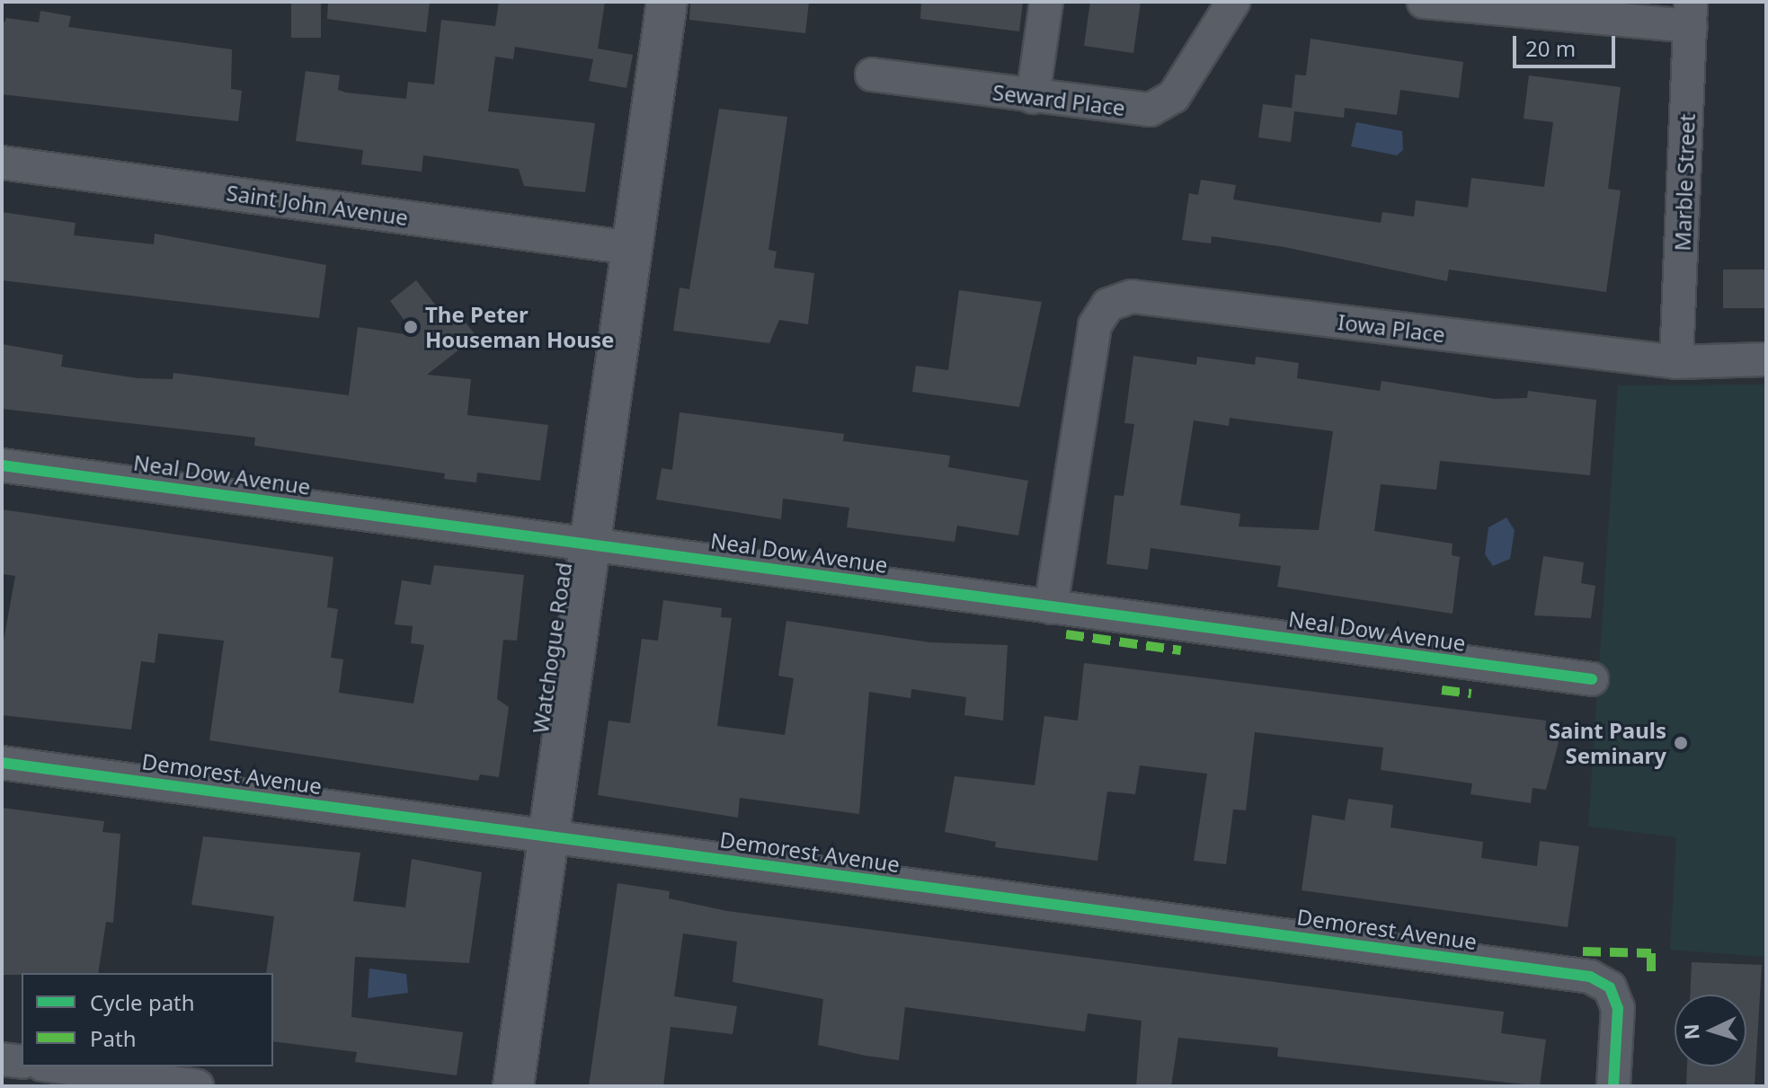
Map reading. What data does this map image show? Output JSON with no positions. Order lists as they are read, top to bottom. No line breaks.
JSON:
{"streets":{"street":["Seward Place","Marble Street","Saint John Avenue","Iowa Place","Neal Dow Avenue","Watchogue Road","Demorest Avenue"]},"crossings":[["Marble Street","Iowa Place"],["Saint John Avenue","Watchogue Road"],["Iowa Place","Neal Dow Avenue"],["Neal Dow Avenue","Watchogue Road"],["Watchogue Road","Demorest Avenue"]],"places":["The Peter Houseman House","Saint Pauls Seminary"],"legend":["Cycle path","Path"],"scale_bar":"20 m","north":"left"}
